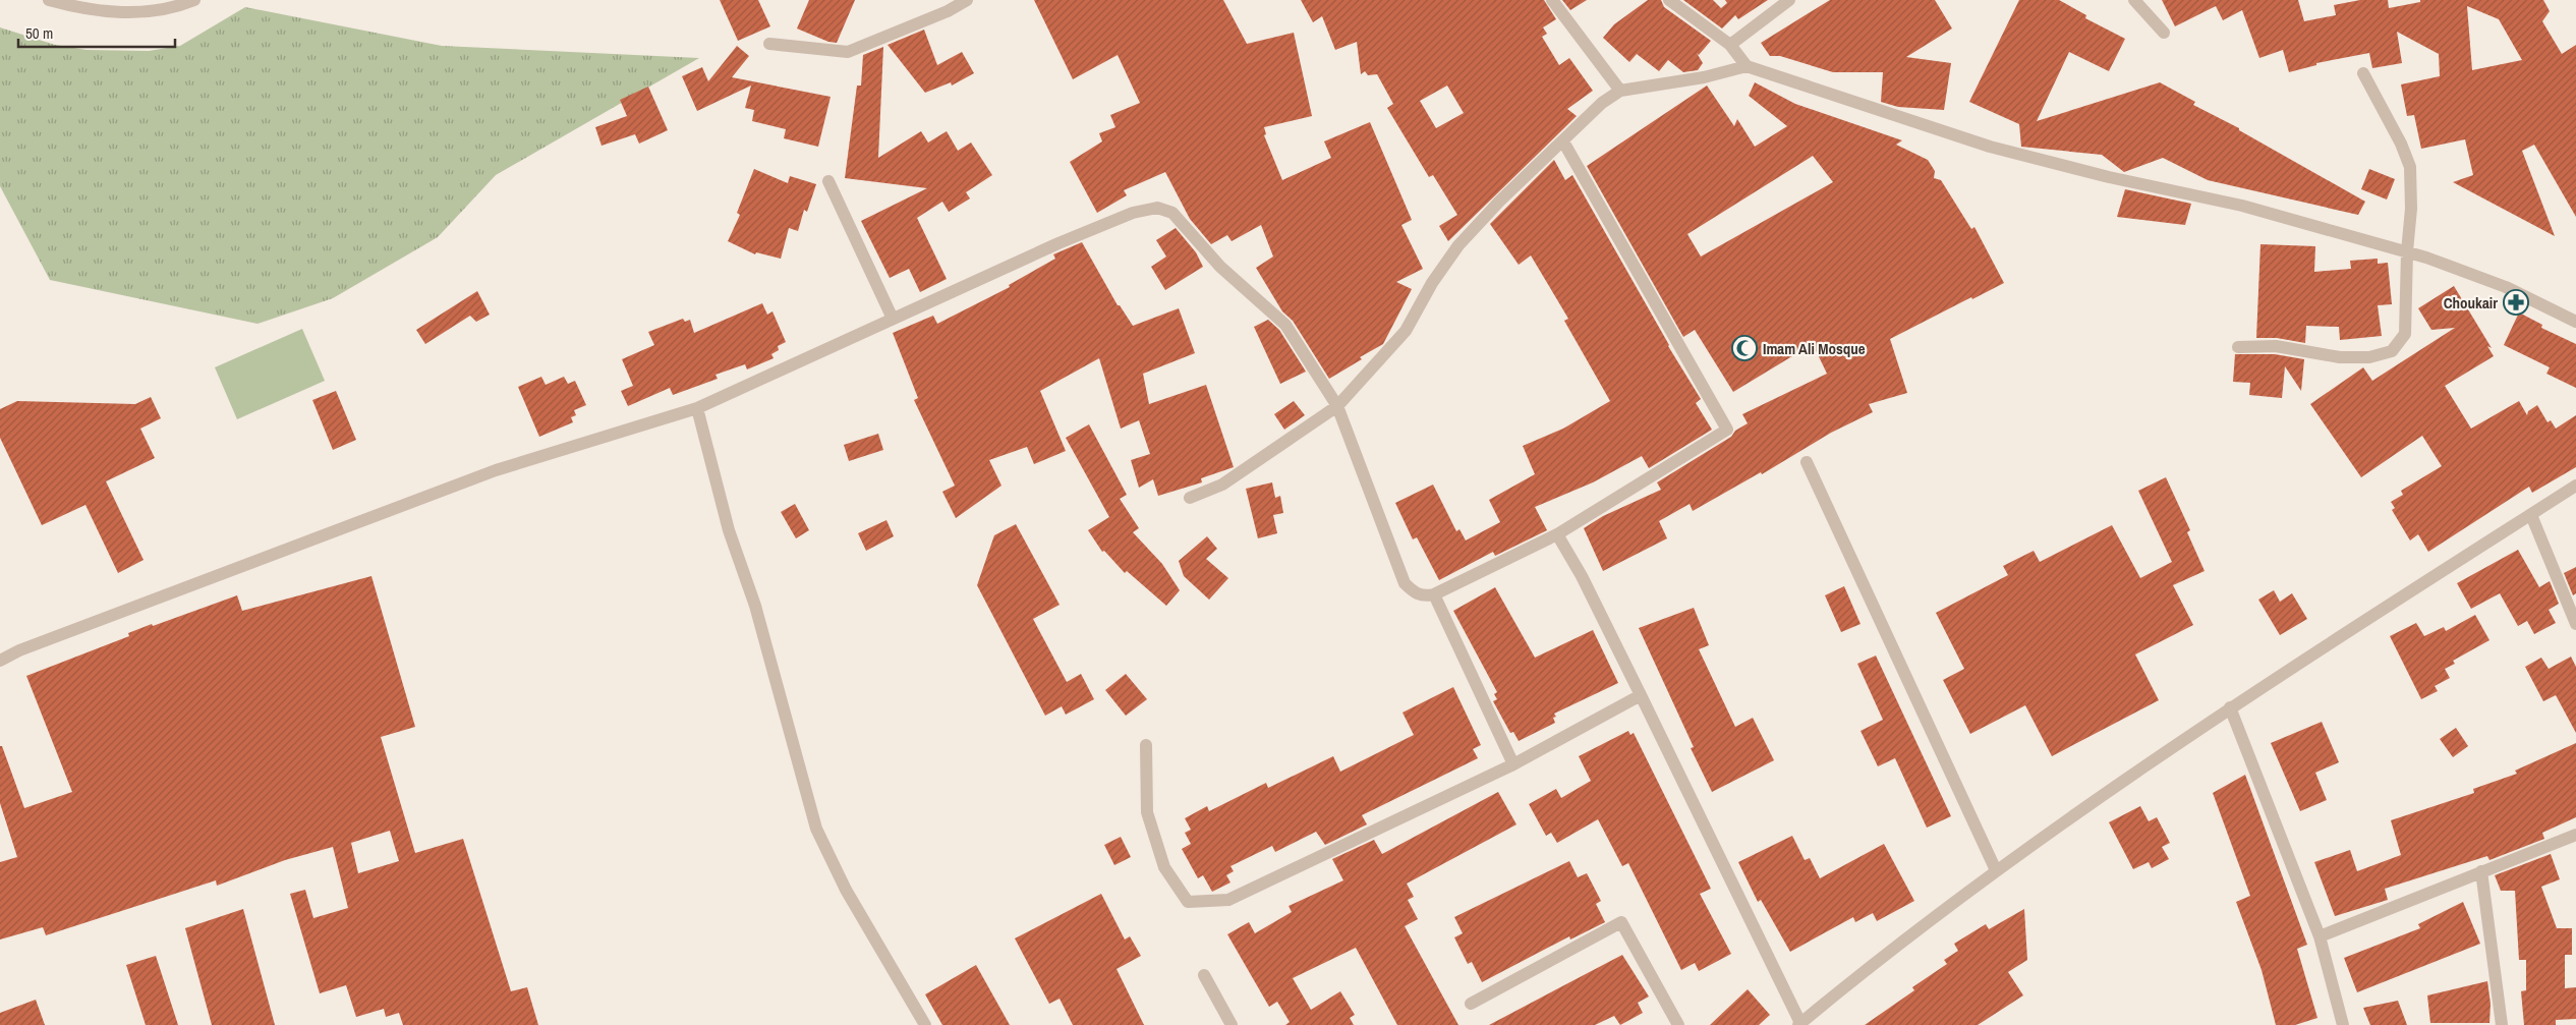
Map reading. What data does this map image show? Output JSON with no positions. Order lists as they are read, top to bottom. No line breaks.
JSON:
{"places":{"pharmacy":["Choukair"],"mosque":["Imam Ali Mosque"]},"scale_bar":"50 m"}
